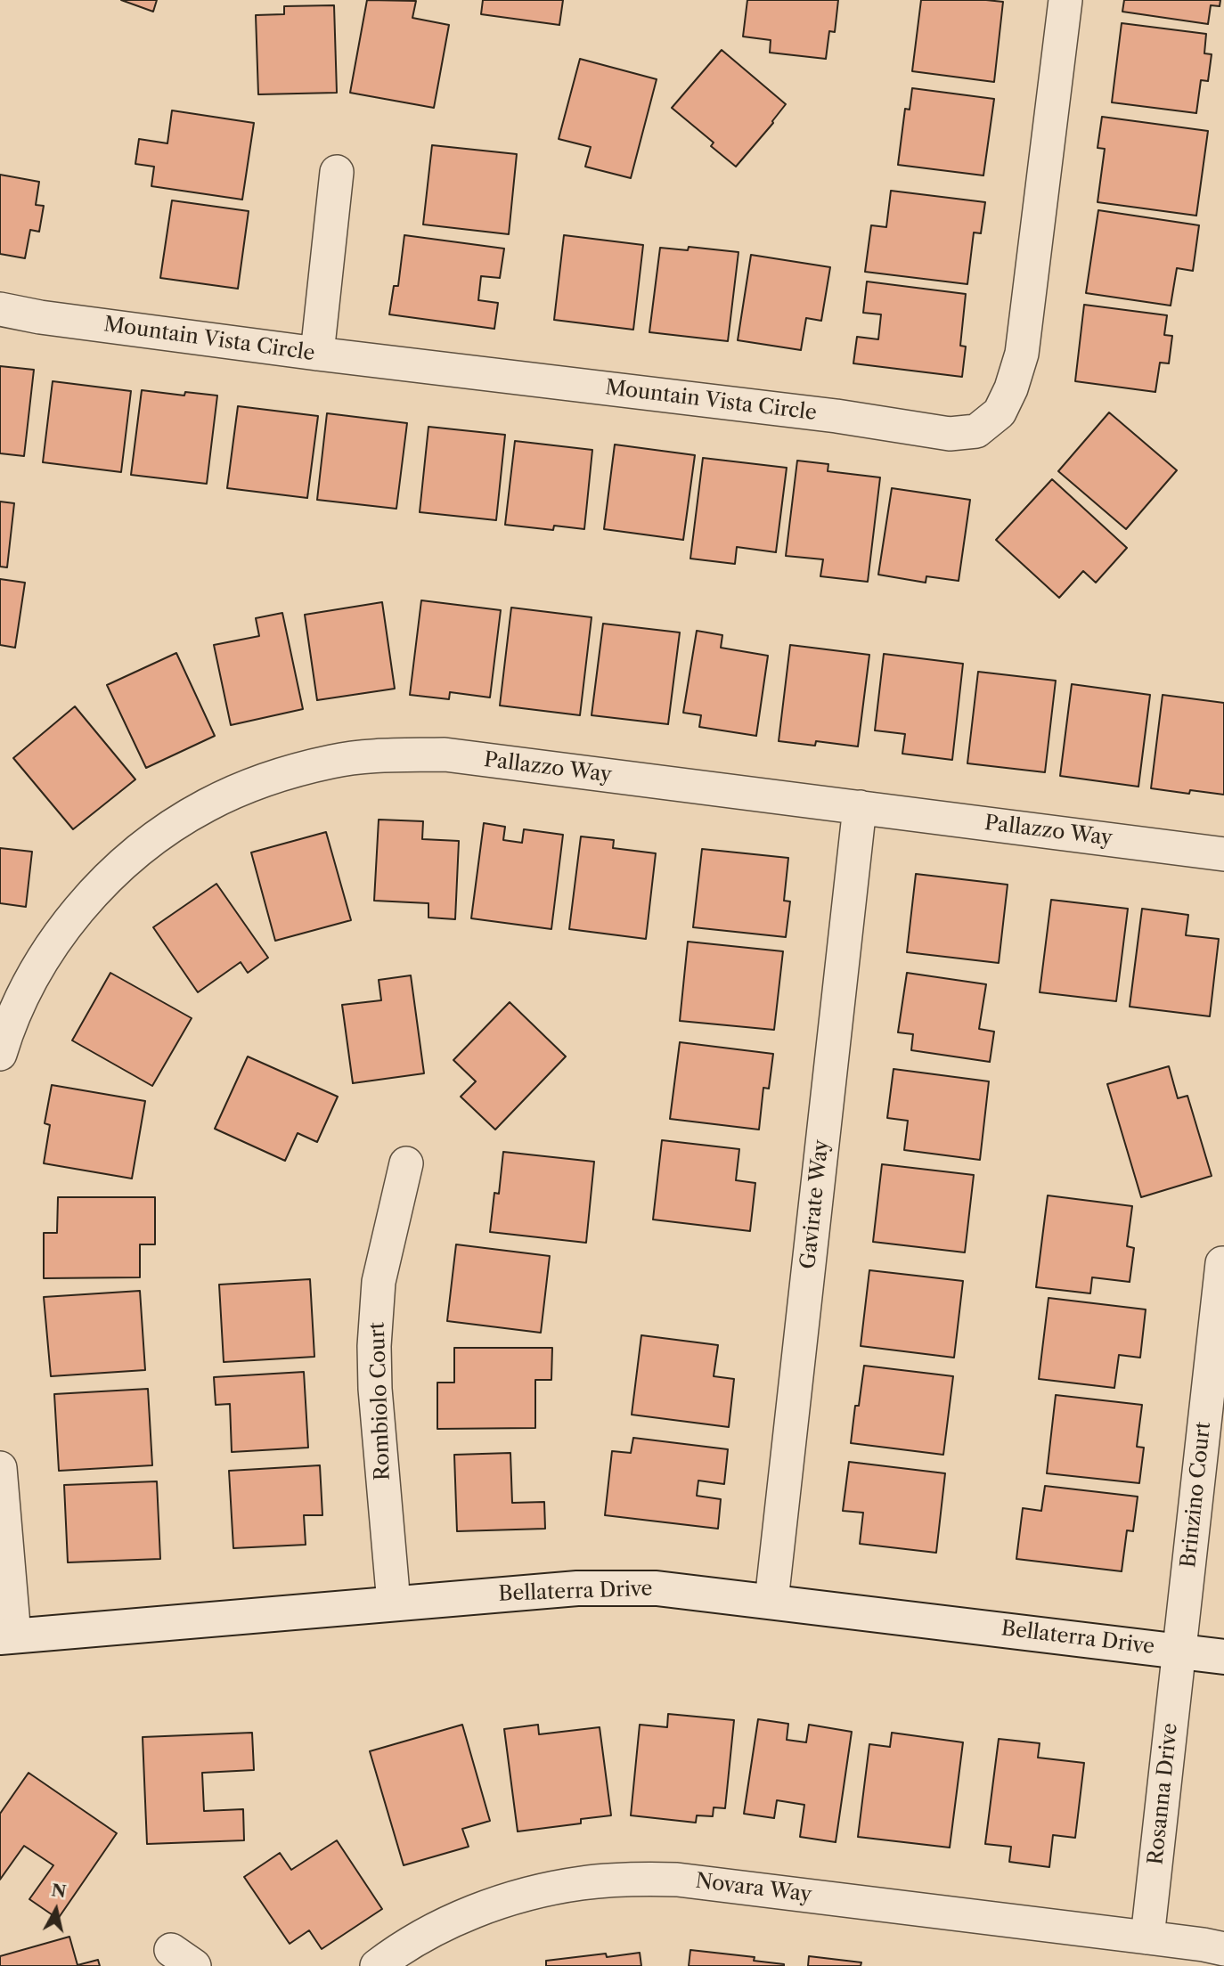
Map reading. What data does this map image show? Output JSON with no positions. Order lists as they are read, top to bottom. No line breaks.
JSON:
{"streets":{"street":["Mountain Vista Circle","Pallazzo Way","Gavirate Way","Rombiolo Court","Brinzino Court","Bellaterra Drive","Rosanna Drive","Novara Way"]},"crossings":[["Pallazzo Way","Gavirate Way"],["Gavirate Way","Bellaterra Drive"],["Rombiolo Court","Bellaterra Drive"],["Brinzino Court","Bellaterra Drive"],["Brinzino Court","Rosanna Drive"],["Bellaterra Drive","Rosanna Drive"],["Rosanna Drive","Novara Way"]],"north":"top"}
